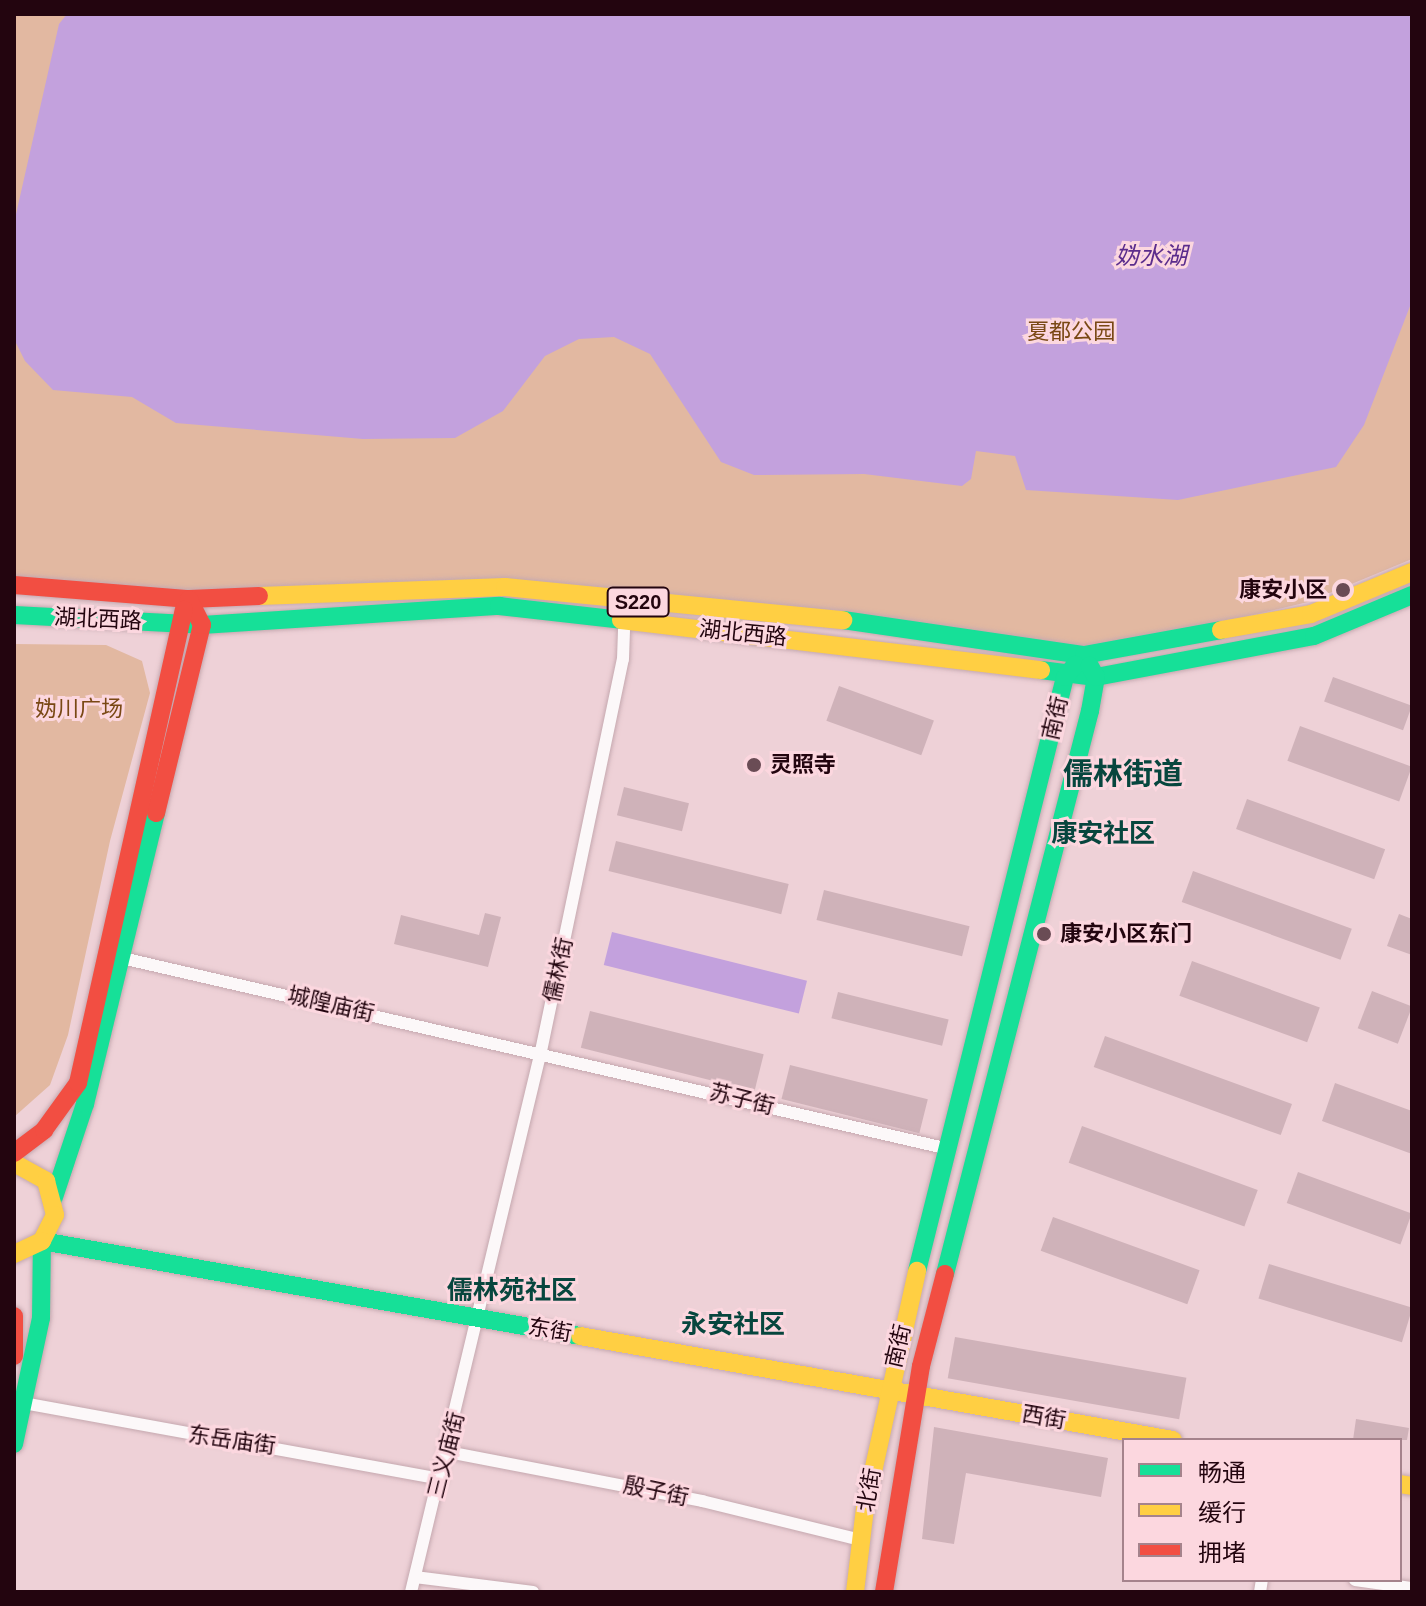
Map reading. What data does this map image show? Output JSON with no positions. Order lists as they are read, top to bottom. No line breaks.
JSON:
{"streets":{"street":["S220","湖北西路","南街","儒林街","城隍庙街","苏子街","东街","西街","东岳庙街","三义庙街","北街","殷子街"]},"crossings":[["湖北西路","南街"],["湖北西路","儒林街"],["南街","苏子街"],["南街","东街"],["南街","西街"],["南街","北街"],["儒林街","城隍庙街"],["儒林街","苏子街"],["儒林街","东街"],["儒林街","三义庙街"],["城隍庙街","苏子街"],["东街","西街"],["东街","三义庙街"],["东街","北街"],["西街","北街"],["东岳庙街","三义庙街"],["三义庙街","殷子街"],["北街","殷子街"]],"districts":["儒林街道","康安社区","儒林苑社区","永安社区"],"water":["妫水湖"],"parks":["夏都公园","妫川广场"],"places":["康安小区","灵照寺","康安小区东门"],"legend":["畅通","缓行","拥堵"]}
